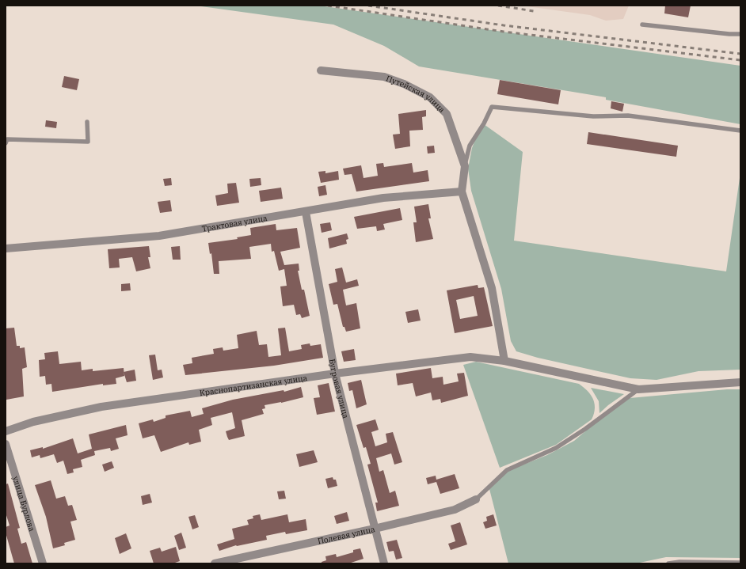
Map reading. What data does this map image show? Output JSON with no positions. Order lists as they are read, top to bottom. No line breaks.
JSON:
{"streets":{"street":["Путейская улица","Трактовая улица","Краснопартизанская улица","Бугровая улица","улица Бурлова","Полевая улица"]},"crossings":[["Путейская улица","Трактовая улица"],["Трактовая улица","Бугровая улица"],["Краснопартизанская улица","Бугровая улица"],["Бугровая улица","Полевая улица"]]}
